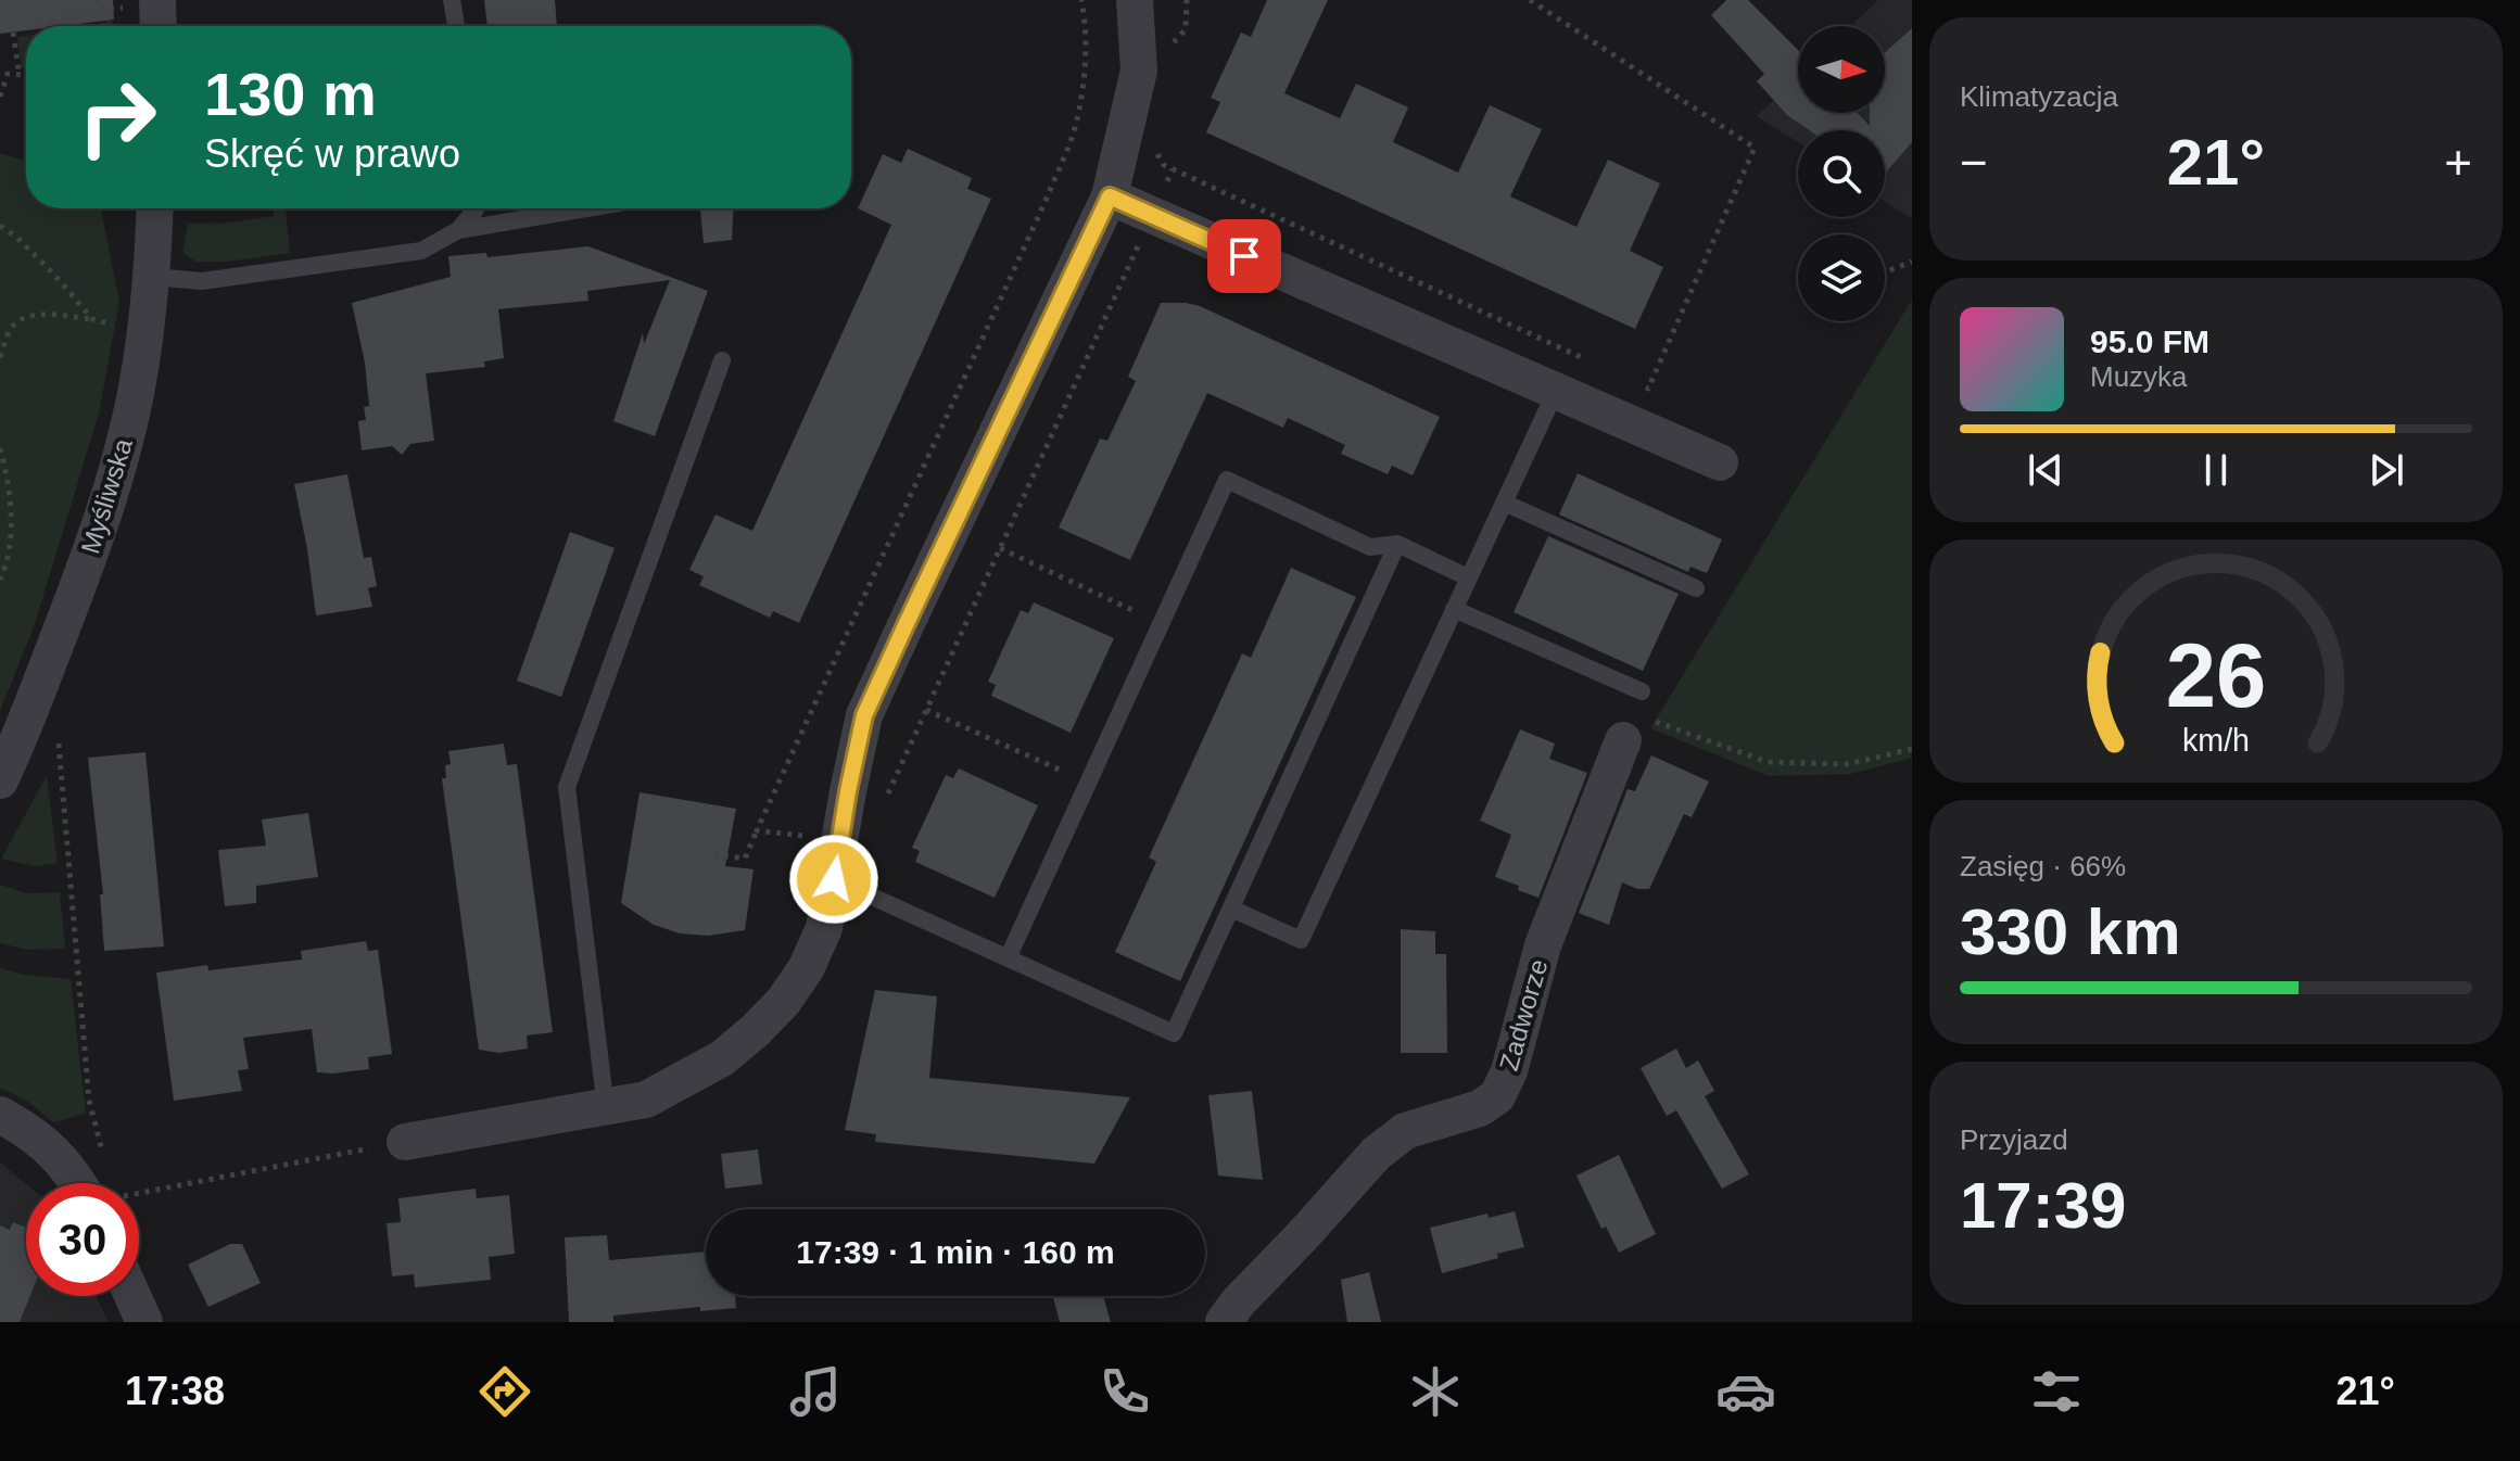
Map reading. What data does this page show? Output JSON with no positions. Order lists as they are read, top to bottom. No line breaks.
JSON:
{"streets":{"street":["Myśliwska","Zadworze"]},"north":"right","page":{"tile":["Klimatyzacja",["Zasięg · 66%","330 km"],["Przyjazd","17:39"]],"turn":["130 m","Skręć w prawo"],"heat":["−","21°","+"],"song":["95.0 FM","Muzyka"],"limit":"30","trip":"17:39 · 1 min · 160 m","tabs":["17:38","21°"],"gauge":["26","km/h"]}}
